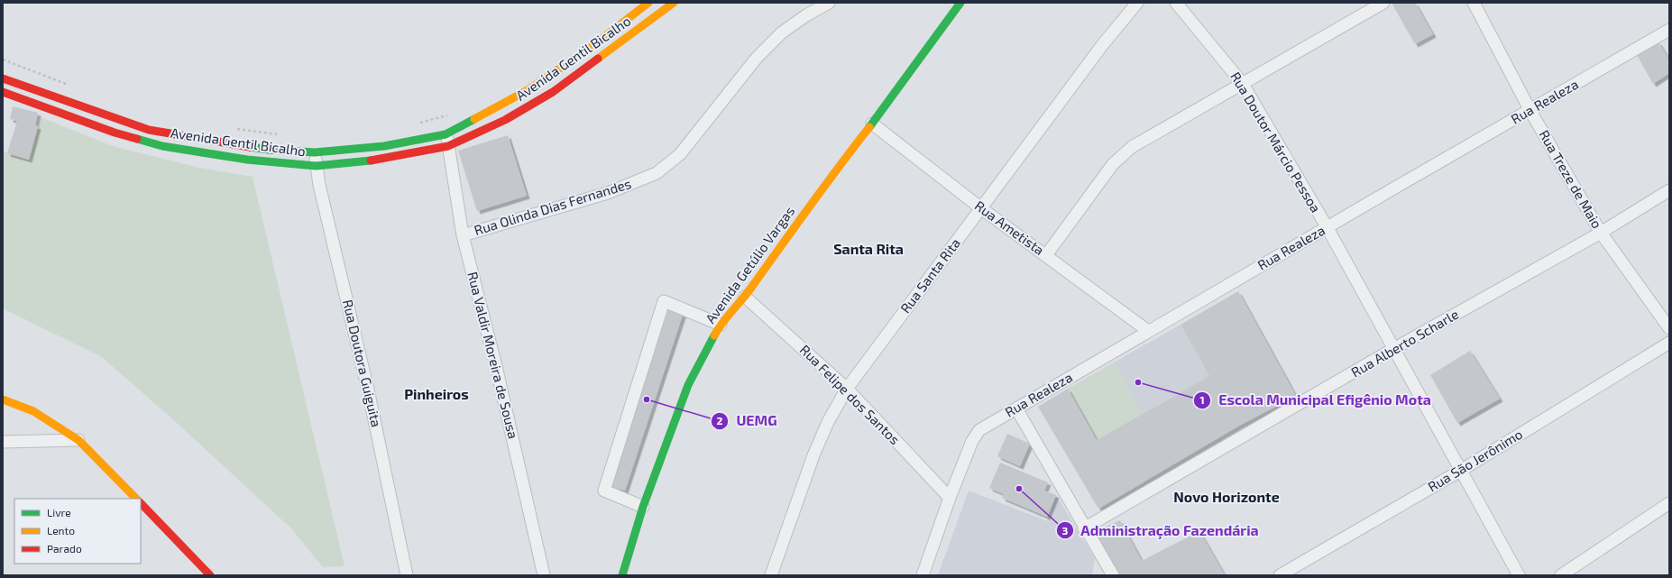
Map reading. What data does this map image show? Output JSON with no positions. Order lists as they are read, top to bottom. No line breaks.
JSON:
{"streets":{"main road":["Avenida Gentil Bicalho","Avenida Getúlio Vargas"],"street":["Rua Realeza","Rua Doutor Márcio Pessoa","Rua Treze de Maio","Rua Olinda Dias Fernandes","Rua Ametista","Rua Santa Rita","Rua Alberto Scharle","Rua Valdir Moreira de Sousa","Rua Doutora Guiguita","Rua Felipe dos Santos","Rua São Jerônimo"]},"crossings":[["Avenida Gentil Bicalho","Rua Valdir Moreira de Sousa"],["Avenida Gentil Bicalho","Rua Doutora Guiguita"],["Rua Realeza","Rua Doutor Márcio Pessoa"],["Rua Realeza","Rua Treze de Maio"],["Rua Realeza","Rua Ametista"],["Rua Realeza","Rua Felipe dos Santos"],["Rua Doutor Márcio Pessoa","Rua Alberto Scharle"],["Rua Doutor Márcio Pessoa","Rua São Jerônimo"],["Rua Treze de Maio","Rua Alberto Scharle"],["Rua Olinda Dias Fernandes","Rua Valdir Moreira de Sousa"],["Rua Ametista","Avenida Getúlio Vargas"],["Rua Ametista","Rua Santa Rita"],["Avenida Getúlio Vargas","Rua Felipe dos Santos"],["Rua Santa Rita","Rua Felipe dos Santos"]],"districts":["Santa Rita","Pinheiros","Novo Horizonte"],"places":["Escola Municipal Efigênio Mota","UEMG","Administração Fazendária"],"legend":["Livre","Lento","Parado"]}
